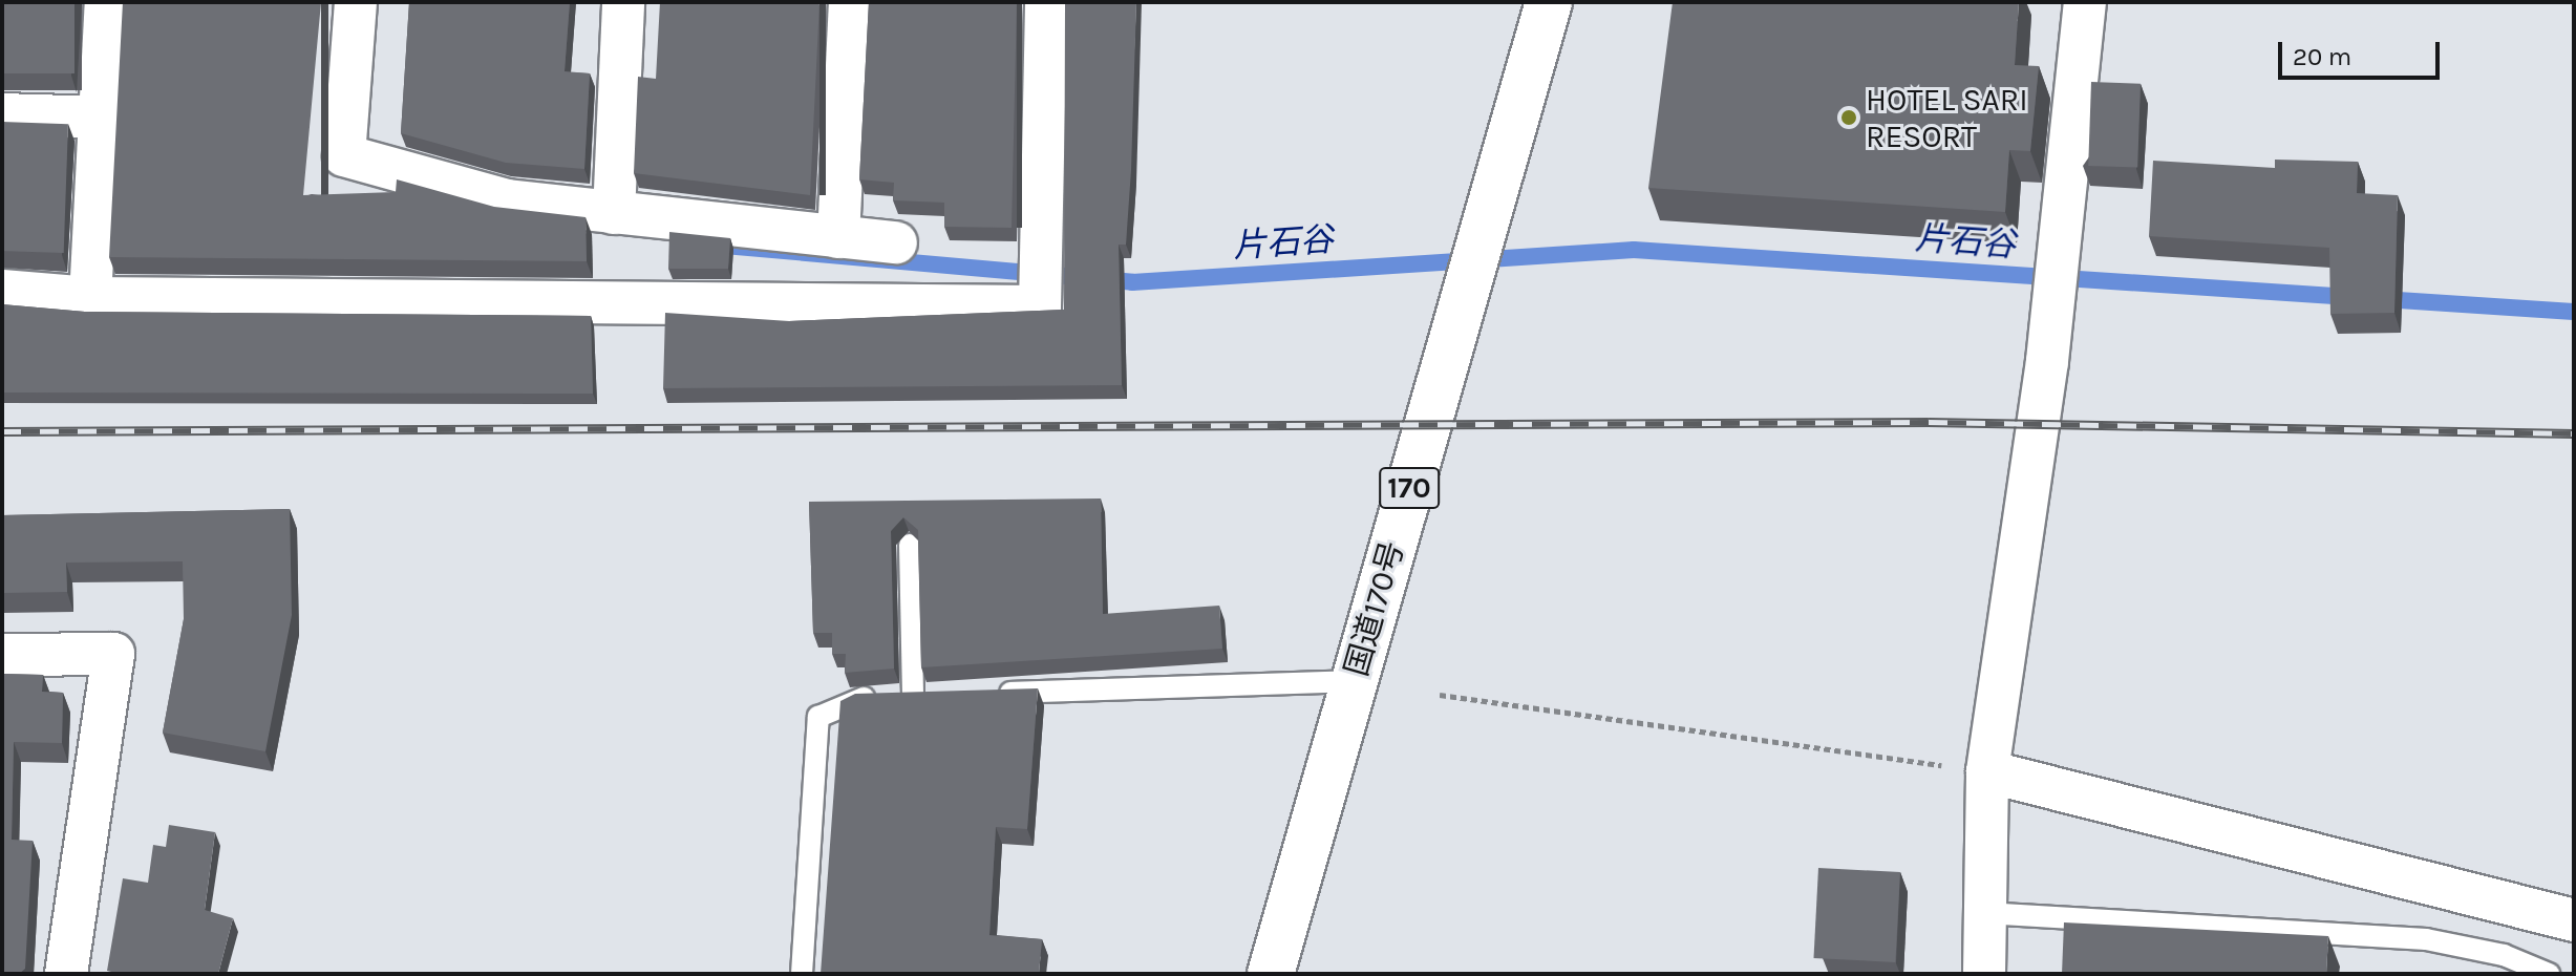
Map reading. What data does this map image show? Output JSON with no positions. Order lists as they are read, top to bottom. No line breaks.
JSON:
{"streets":{"highway":["170","国道170号"]},"water":["片石谷"],"places":["HOTEL SARI RESORT"],"scale_bar":"20 m"}
